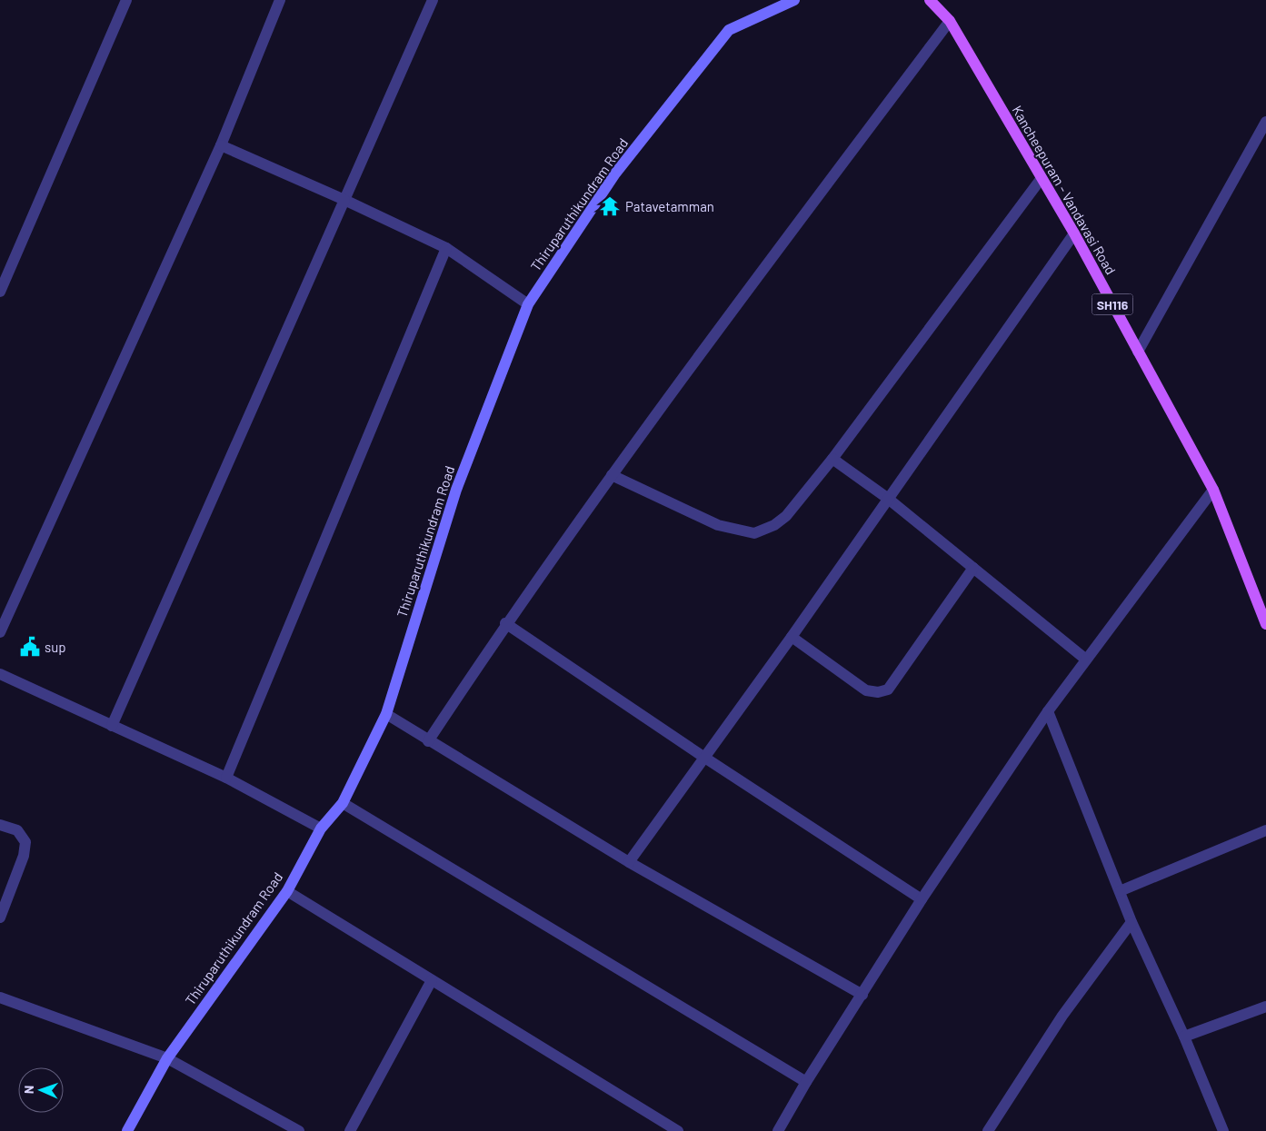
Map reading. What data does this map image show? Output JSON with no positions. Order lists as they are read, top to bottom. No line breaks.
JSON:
{"streets":{"main road":["Kancheepuram - Vandavasi Road","SH116"],"street":["Thiruparuthikundram Road"]},"places":{"temple":["Patavetamman"],"public building":["sup"]},"north":"left"}
